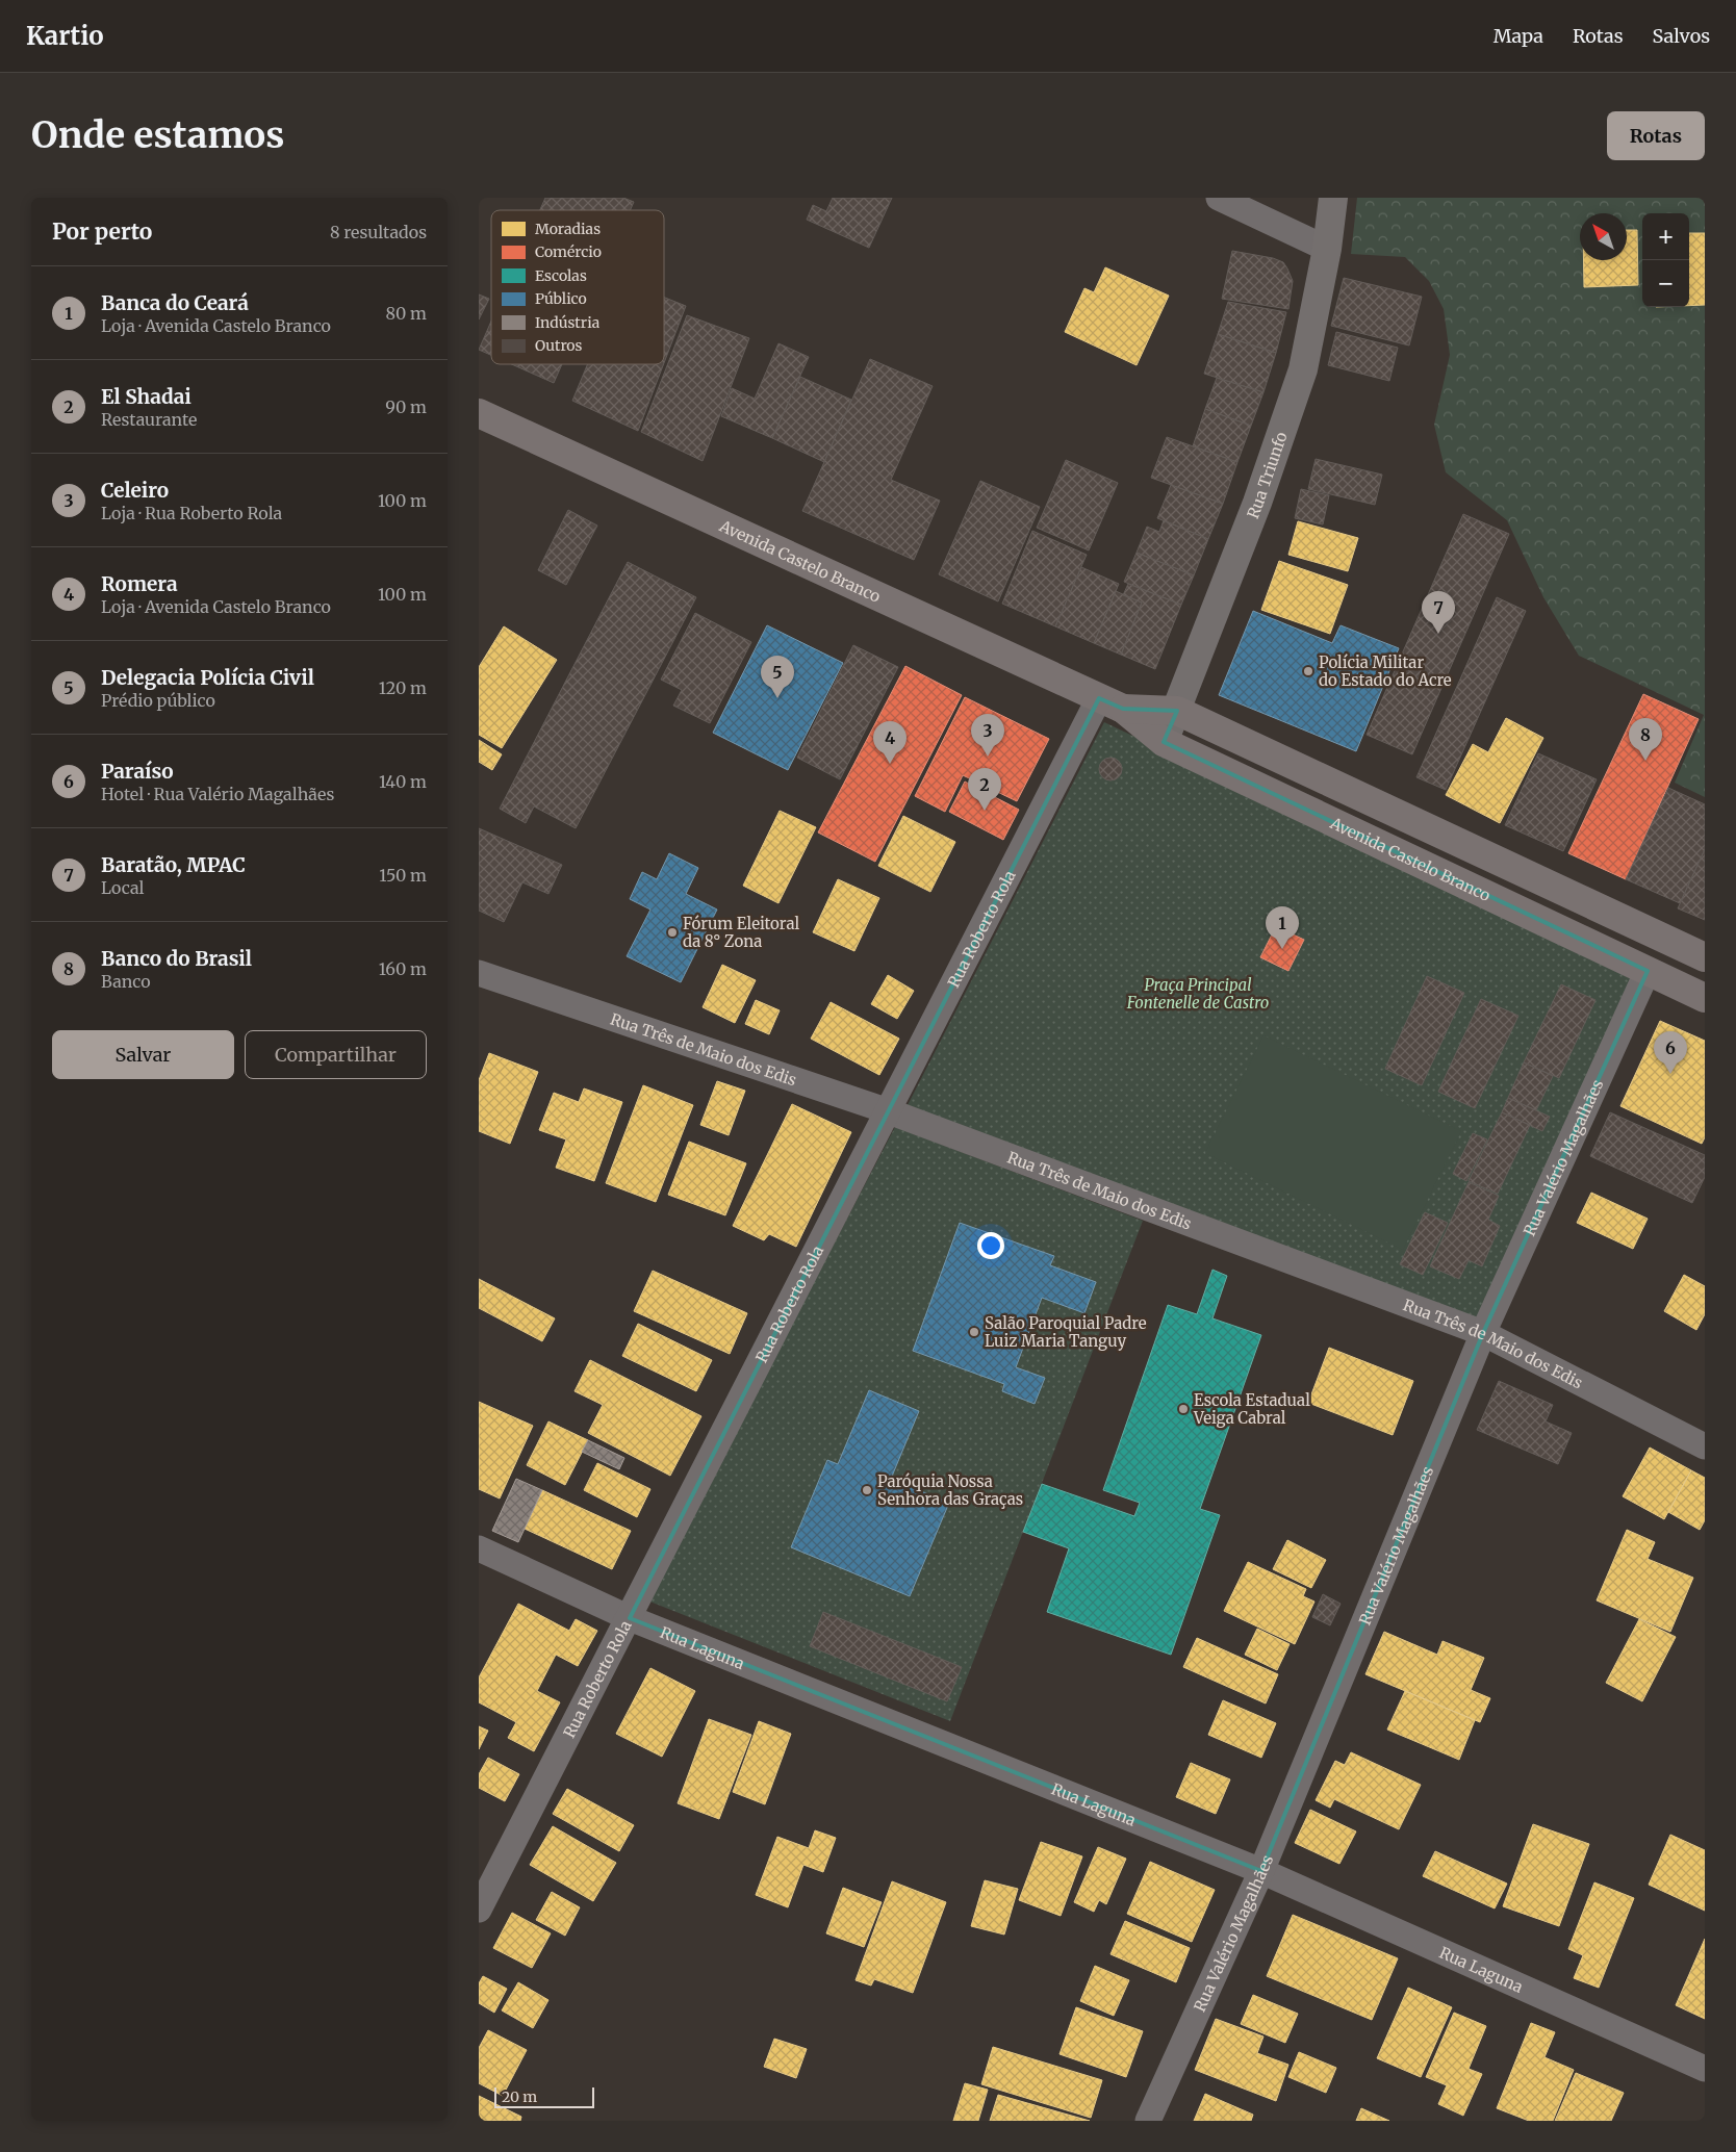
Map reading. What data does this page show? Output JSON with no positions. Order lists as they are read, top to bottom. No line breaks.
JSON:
{"streets":{"highway":["Avenida Castelo Branco"],"street":["Rua Triunfo","Rua Roberto Rola","Rua Três de Maio dos Edis","Rua Valério Magalhães","Rua Laguna"]},"crossings":[["Rua Triunfo","Avenida Castelo Branco"],["Avenida Castelo Branco","Rua Roberto Rola"],["Avenida Castelo Branco","Rua Valério Magalhães"],["Rua Roberto Rola","Rua Três de Maio dos Edis"],["Rua Roberto Rola","Rua Laguna"],["Rua Três de Maio dos Edis","Rua Valério Magalhães"],["Rua Valério Magalhães","Rua Laguna"]],"parks":["Praça Principal Fontenelle de Castro"],"places":["Polícia Militar do Estado do Acre","Fórum Eleitoral da 8° Zona","Salão Paroquial Padre Luiz Maria Tanguy","Escola Estadual Veiga Cabral","Paróquia Nossa Senhora das Graças"],"legend":["Moradias","Comércio","Escolas","Público","Indústria","Outros"],"scale_bar":"20 m","north":"top left","page":{"header":"Kartio","nav":["Mapa","Rotas","Salvos"],"buttons":["Rotas",["Salvar","Compartilhar"]],"title":"Onde estamos","heading":["Por perto","8 resultados"],"map_buttons":["+","−"],"list":[{"mark":"1","name":"Banca do Ceará","note":"Loja · Avenida Castelo Branco","value":"80 m"},{"mark":"2","name":"El Shadai","note":"Restaurante","value":"90 m"},{"mark":"3","name":"Celeiro","note":"Loja · Rua Roberto Rola","value":"100 m"},{"mark":"4","name":"Romera","note":"Loja · Avenida Castelo Branco","value":"100 m"},{"mark":"5","name":"Delegacia Polícia Civil","note":"Prédio público","value":"120 m"},{"mark":"6","name":"Paraíso","note":"Hotel · Rua Valério Magalhães","value":"140 m"},{"mark":"7","name":"Baratão, MPAC","note":"Local","value":"150 m"},{"mark":"8","name":"Banco do Brasil","note":"Banco","value":"160 m"}],"pins":["7","5","3","8","4","2","1","6"],"scale":"20 m"}}
